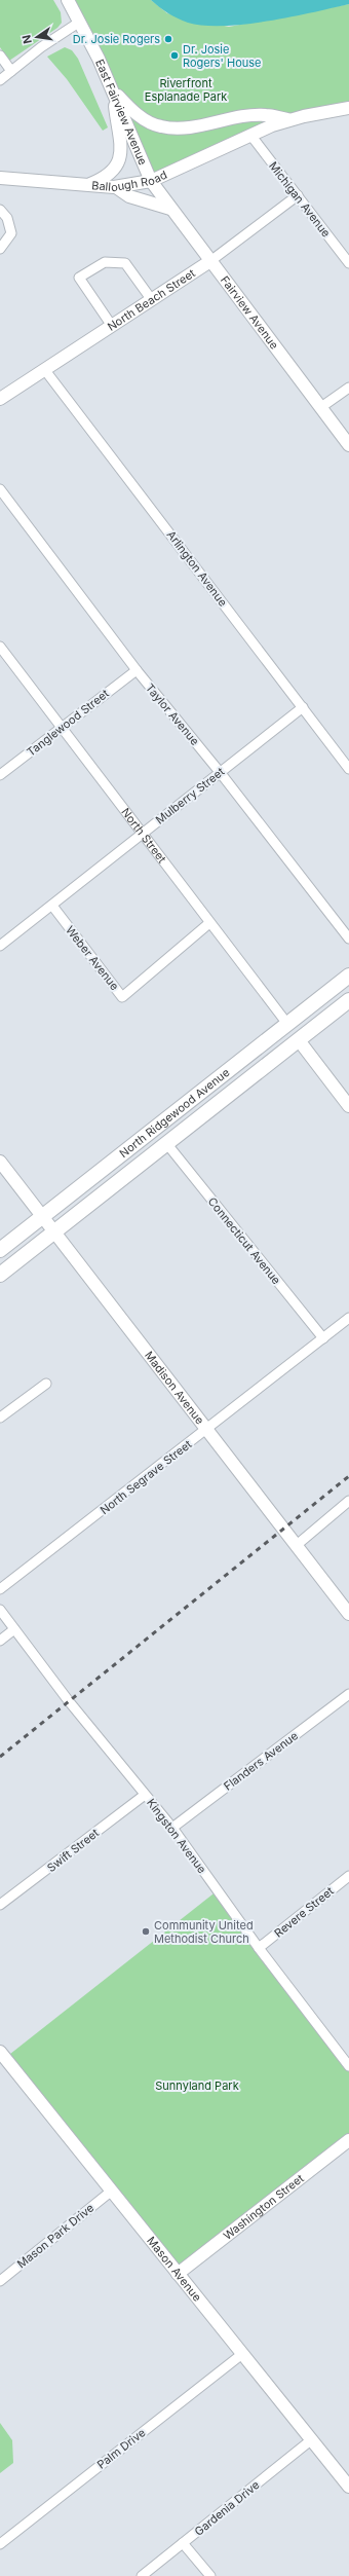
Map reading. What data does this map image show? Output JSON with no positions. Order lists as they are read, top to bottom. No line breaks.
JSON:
{"streets":{"main road":["North Ridgewood Avenue"],"street":["East Fairview Avenue","Ballough Road","Michigan Avenue","North Beach Street","Fairview Avenue","Arlington Avenue","Taylor Avenue","Tanglewood Street","Mulberry Street","North Street","Weber Avenue","Connecticut Avenue","Madison Avenue","North Segrave Street","Flanders Avenue","Kingston Avenue","Swift Street","Revere Street","Washington Street","Mason Park Drive","Mason Avenue","Palm Drive","Gardenia Drive"]},"crossings":[["East Fairview Avenue","Ballough Road"],["East Fairview Avenue","Fairview Avenue"],["Ballough Road","Michigan Avenue"],["Ballough Road","Fairview Avenue"],["Michigan Avenue","North Beach Street"],["North Beach Street","Fairview Avenue"],["North Beach Street","Arlington Avenue"],["Arlington Avenue","Mulberry Street"],["Taylor Avenue","Tanglewood Street"],["Taylor Avenue","Mulberry Street"],["Tanglewood Street","North Street"],["Mulberry Street","North Street"],["Mulberry Street","Weber Avenue"],["North Street","Weber Avenue"],["North Street","North Ridgewood Avenue"],["North Ridgewood Avenue","Connecticut Avenue"],["North Ridgewood Avenue","Madison Avenue"],["Connecticut Avenue","North Segrave Street"],["Madison Avenue","North Segrave Street"],["Flanders Avenue","Kingston Avenue"],["Kingston Avenue","Swift Street"],["Kingston Avenue","Revere Street"],["Washington Street","Mason Avenue"],["Mason Park Drive","Mason Avenue"],["Mason Avenue","Palm Drive"],["Mason Avenue","Gardenia Drive"]],"parks":["Riverfront Esplanade Park","Sunnyland Park"],"places":["Dr. Josie Rogers","Dr. Josie Rogers' House","Community United Methodist Church"],"north":"left"}
